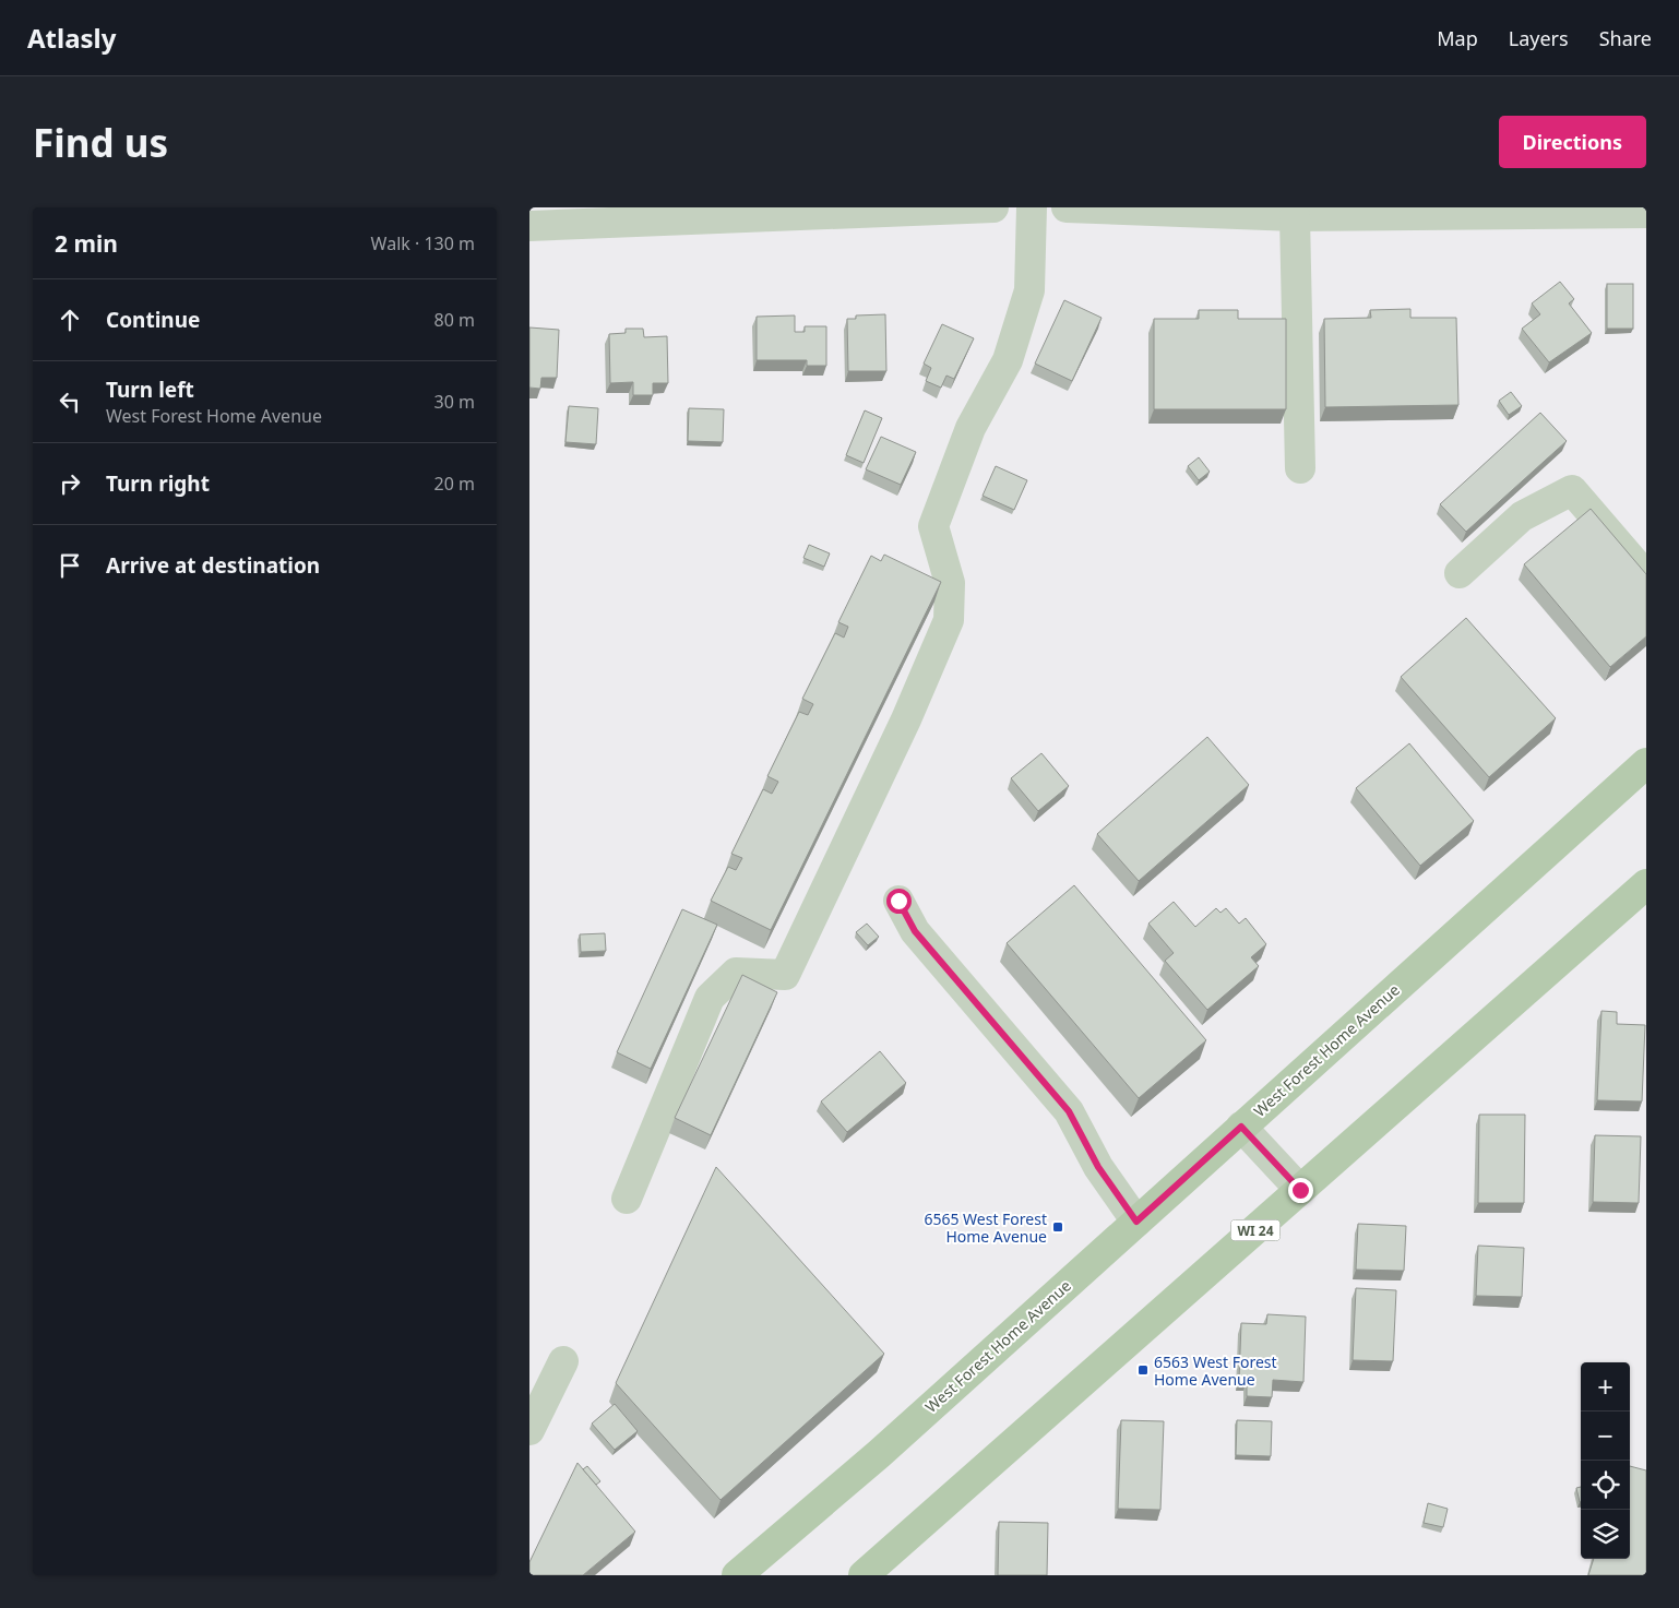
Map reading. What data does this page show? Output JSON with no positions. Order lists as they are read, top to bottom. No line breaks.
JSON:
{"streets":{"main road":["West Forest Home Avenue","WI 24"]},"places":{"transit":["6565 West Forest Home Avenue","6563 West Forest Home Avenue"]},"page":{"header":"Atlasly","nav":["Map","Layers","Share"],"buttons":"Directions","title":"Find us","heading":["2 min","Walk · 130 m"],"list":[["Continue","80 m"],["Turn left","West Forest Home Avenue","30 m"],["Turn right","20 m"],"Arrive at destination"],"map_buttons":["+","−"]}}
